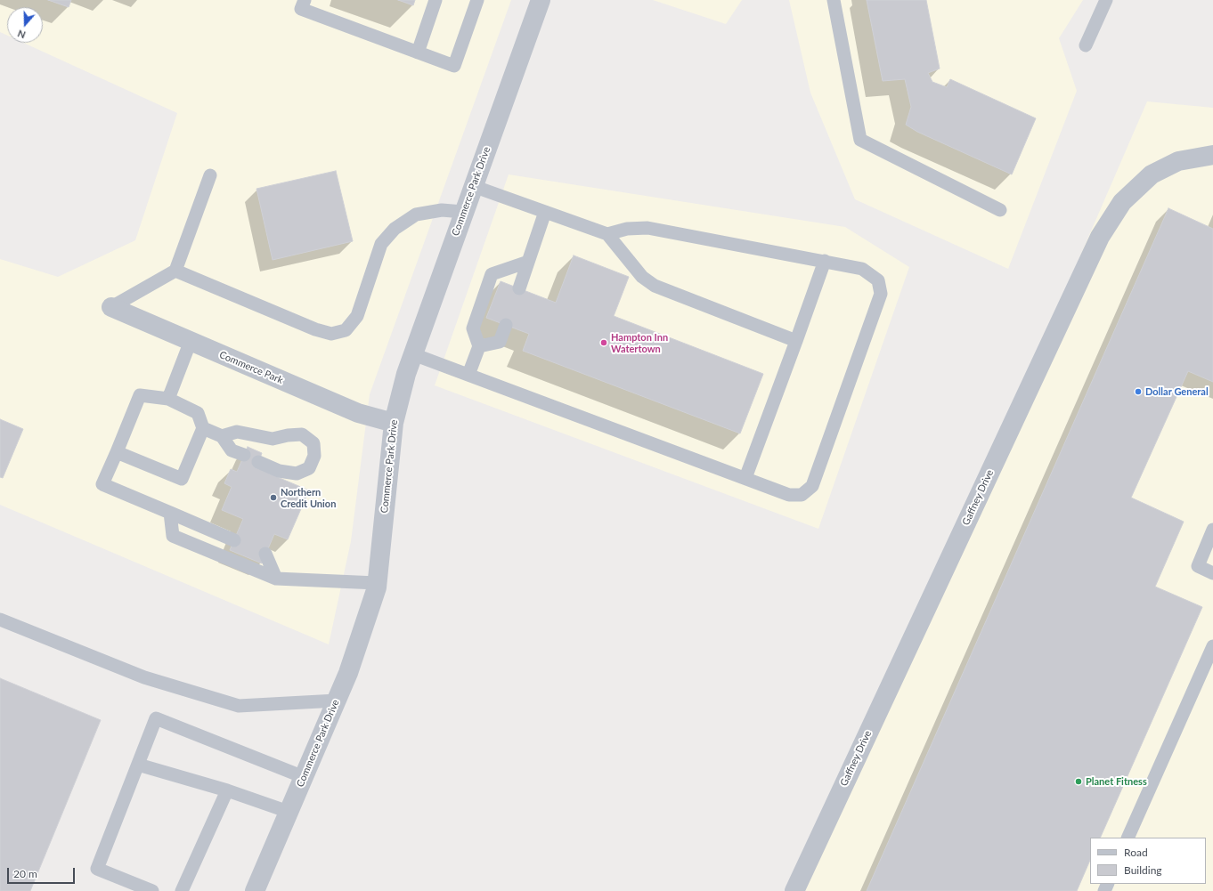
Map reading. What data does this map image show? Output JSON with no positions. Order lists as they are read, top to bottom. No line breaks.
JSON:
{"streets":{"street":["Commerce Park Drive","Commerce Park","Gaffney Drive"]},"crossings":[["Commerce Park Drive","Commerce Park"]],"places":["Hampton Inn Watertown","Dollar General","Northern Credit Union","Planet Fitness"],"legend":["Road","Building"],"scale_bar":"20 m","north":"bottom"}
